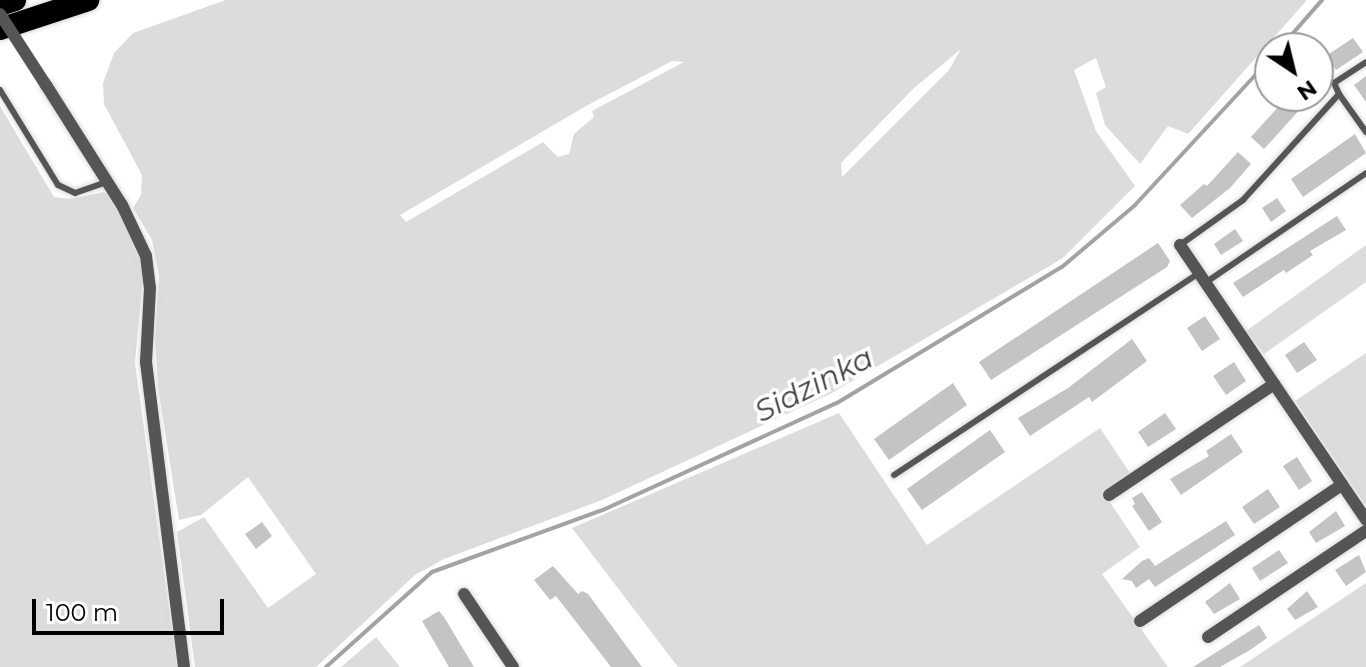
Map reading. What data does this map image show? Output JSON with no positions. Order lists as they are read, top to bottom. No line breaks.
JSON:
{"water":["Sidzinka"],"scale_bar":"100 m","north":"bottom right"}
